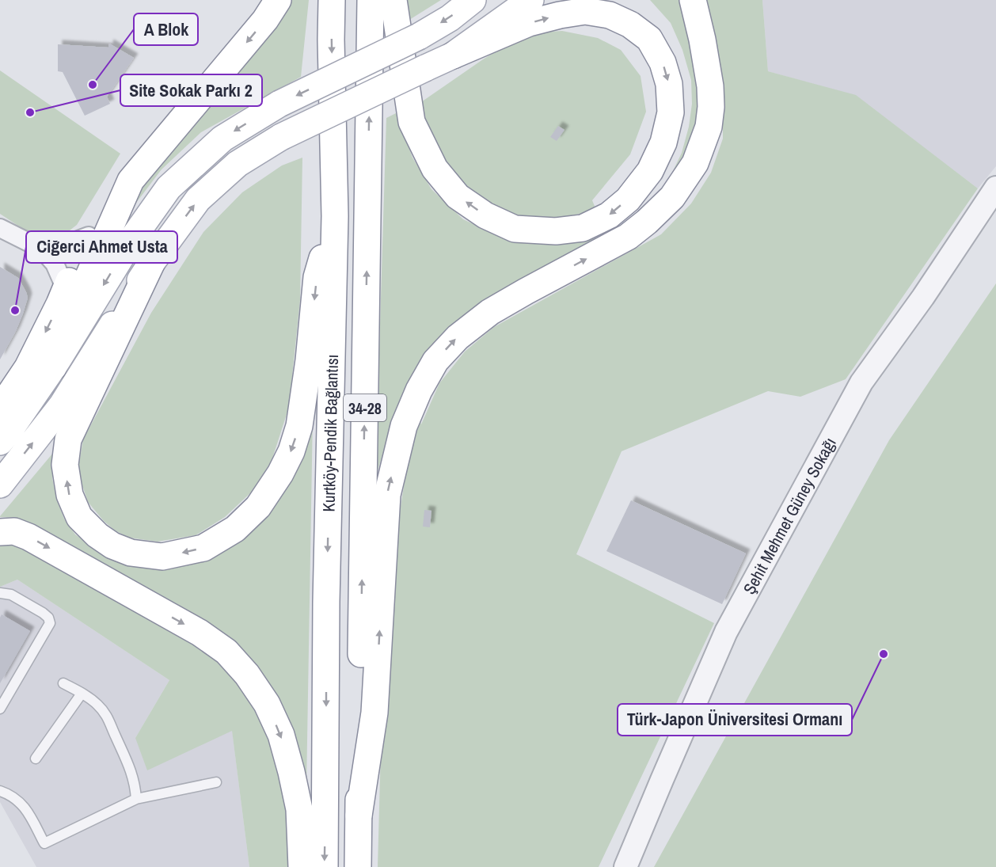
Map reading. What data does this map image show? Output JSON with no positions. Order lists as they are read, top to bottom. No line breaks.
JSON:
{"streets":{"main road":["34-28","Kurtköy-Pendik Bağlantısı"],"street":["Şehit Mehmet Güney Sokağı"]},"places":["A Blok","Site Sokak Parkı 2","Ciğerci Ahmet Usta","Türk-Japon Üniversitesi Ormanı"]}
